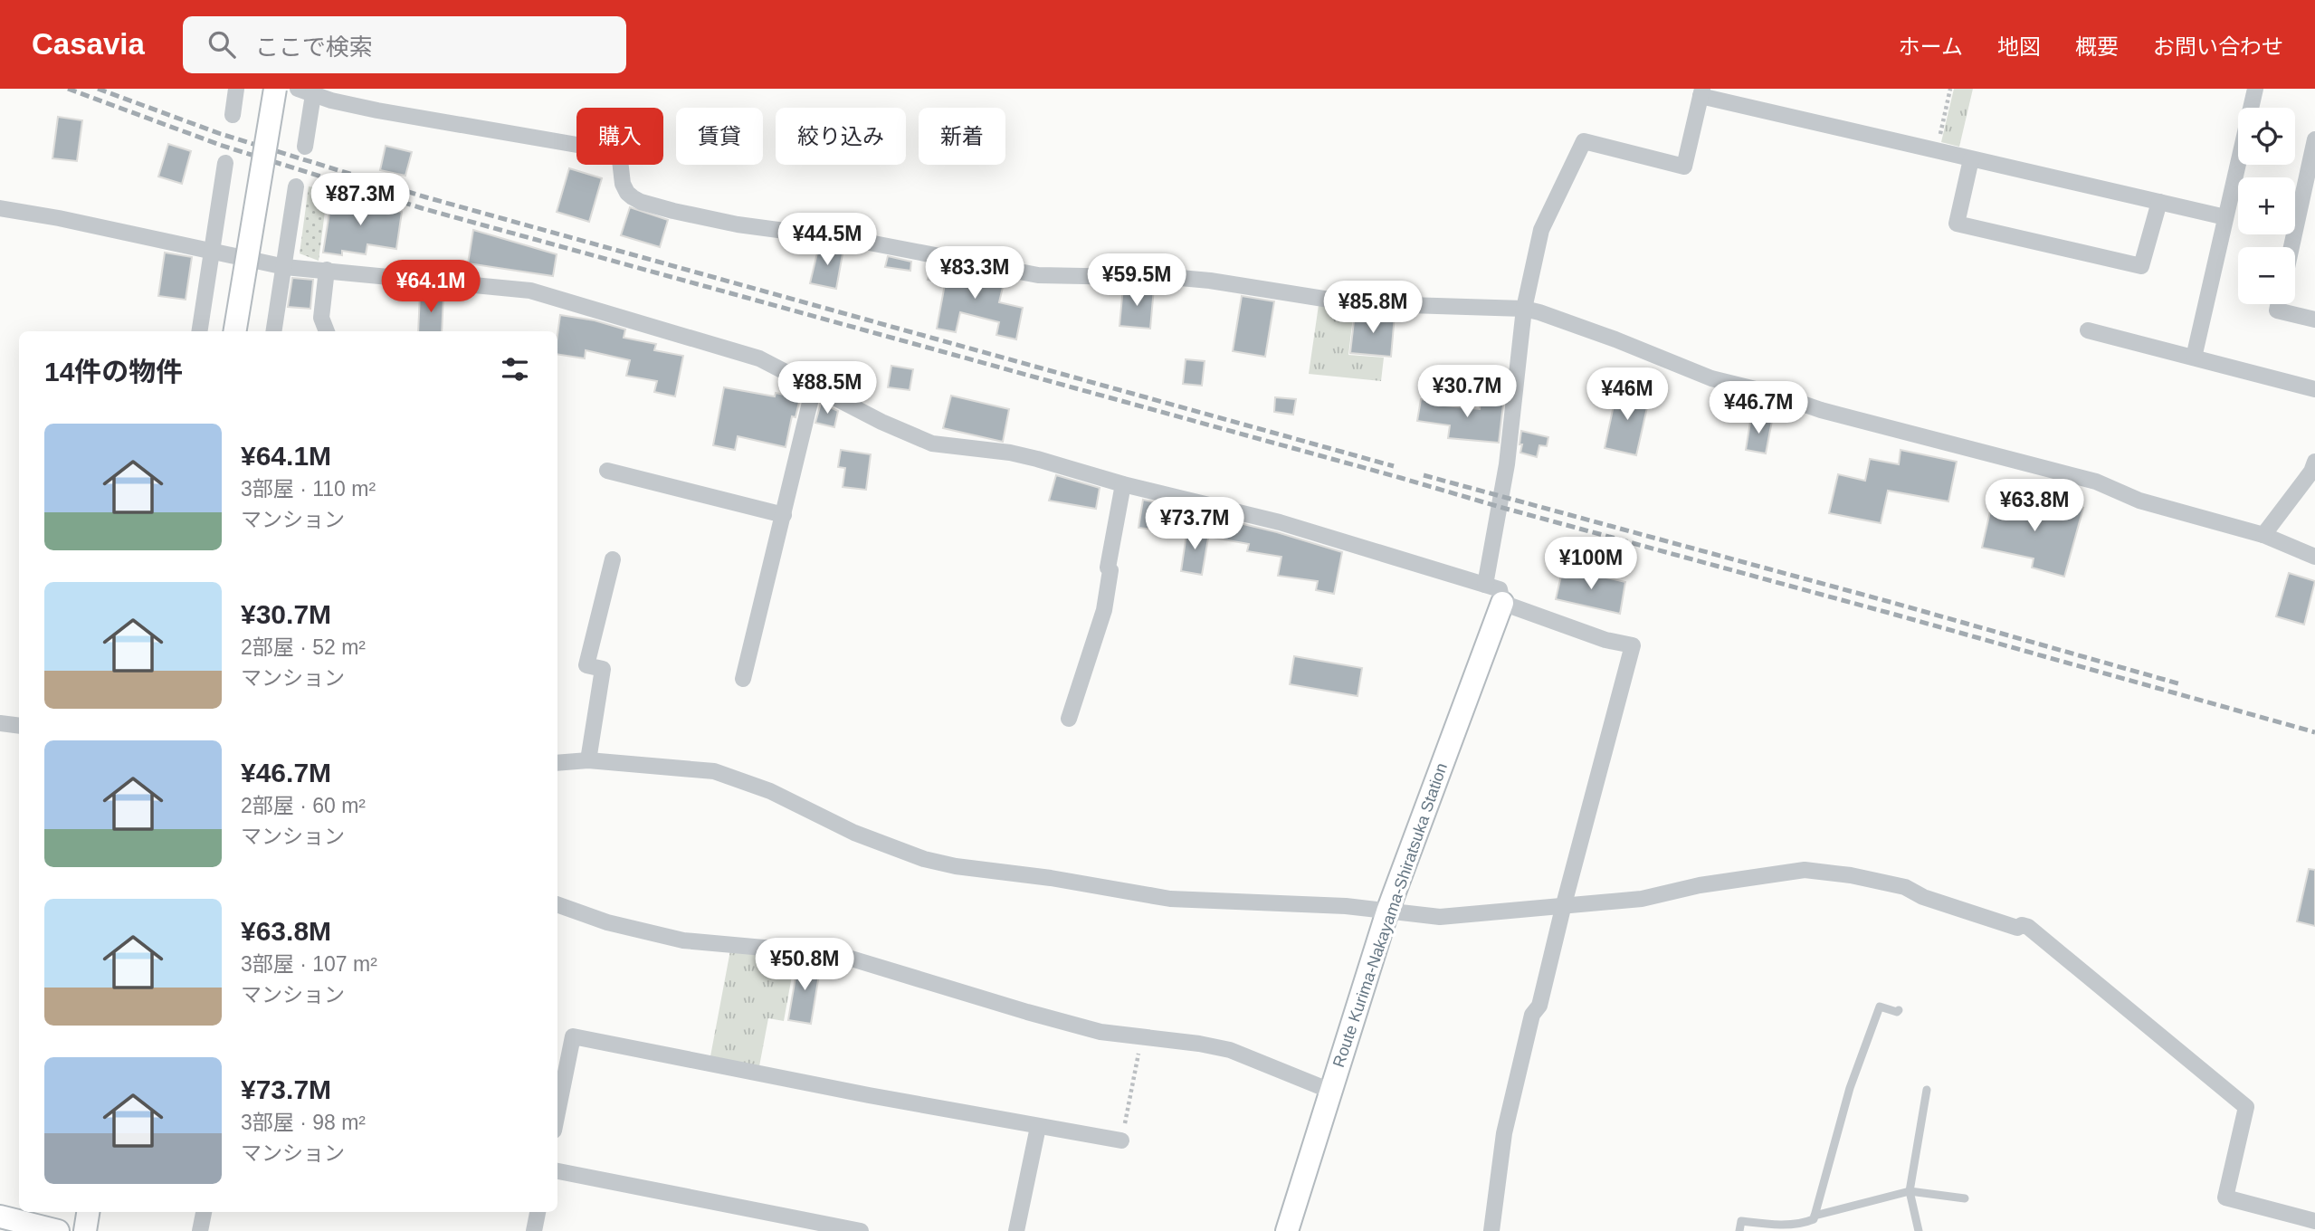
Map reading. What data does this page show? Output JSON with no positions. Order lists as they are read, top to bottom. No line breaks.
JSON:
{"streets":{"main road":["Route Kurima-Nakayama-Shiratsuka Station"]},"page":{"header":"Casavia","search":"ここで検索","nav":["ホーム","地図","概要","お問い合わせ"],"map_buttons":["+","−"],"chip":["購入","賃貸","絞り込み","新着"],"price":["¥87.3M","¥44.5M","¥83.3M","¥59.5M","¥64.1M","¥85.8M","¥88.5M","¥30.7M","¥46M","¥46.7M","¥63.8M","¥73.7M","¥100M","¥50.8M"],"heading":"14件の物件","list":[{"name":"¥64.1M","note":"3部屋 · 110 m² · マンション"},{"name":"¥30.7M","note":"2部屋 · 52 m² · マンション"},{"name":"¥46.7M","note":"2部屋 · 60 m² · マンション"},{"name":"¥63.8M","note":"3部屋 · 107 m² · マンション"},{"name":"¥73.7M","note":"3部屋 · 98 m² · マンション"}]}}
